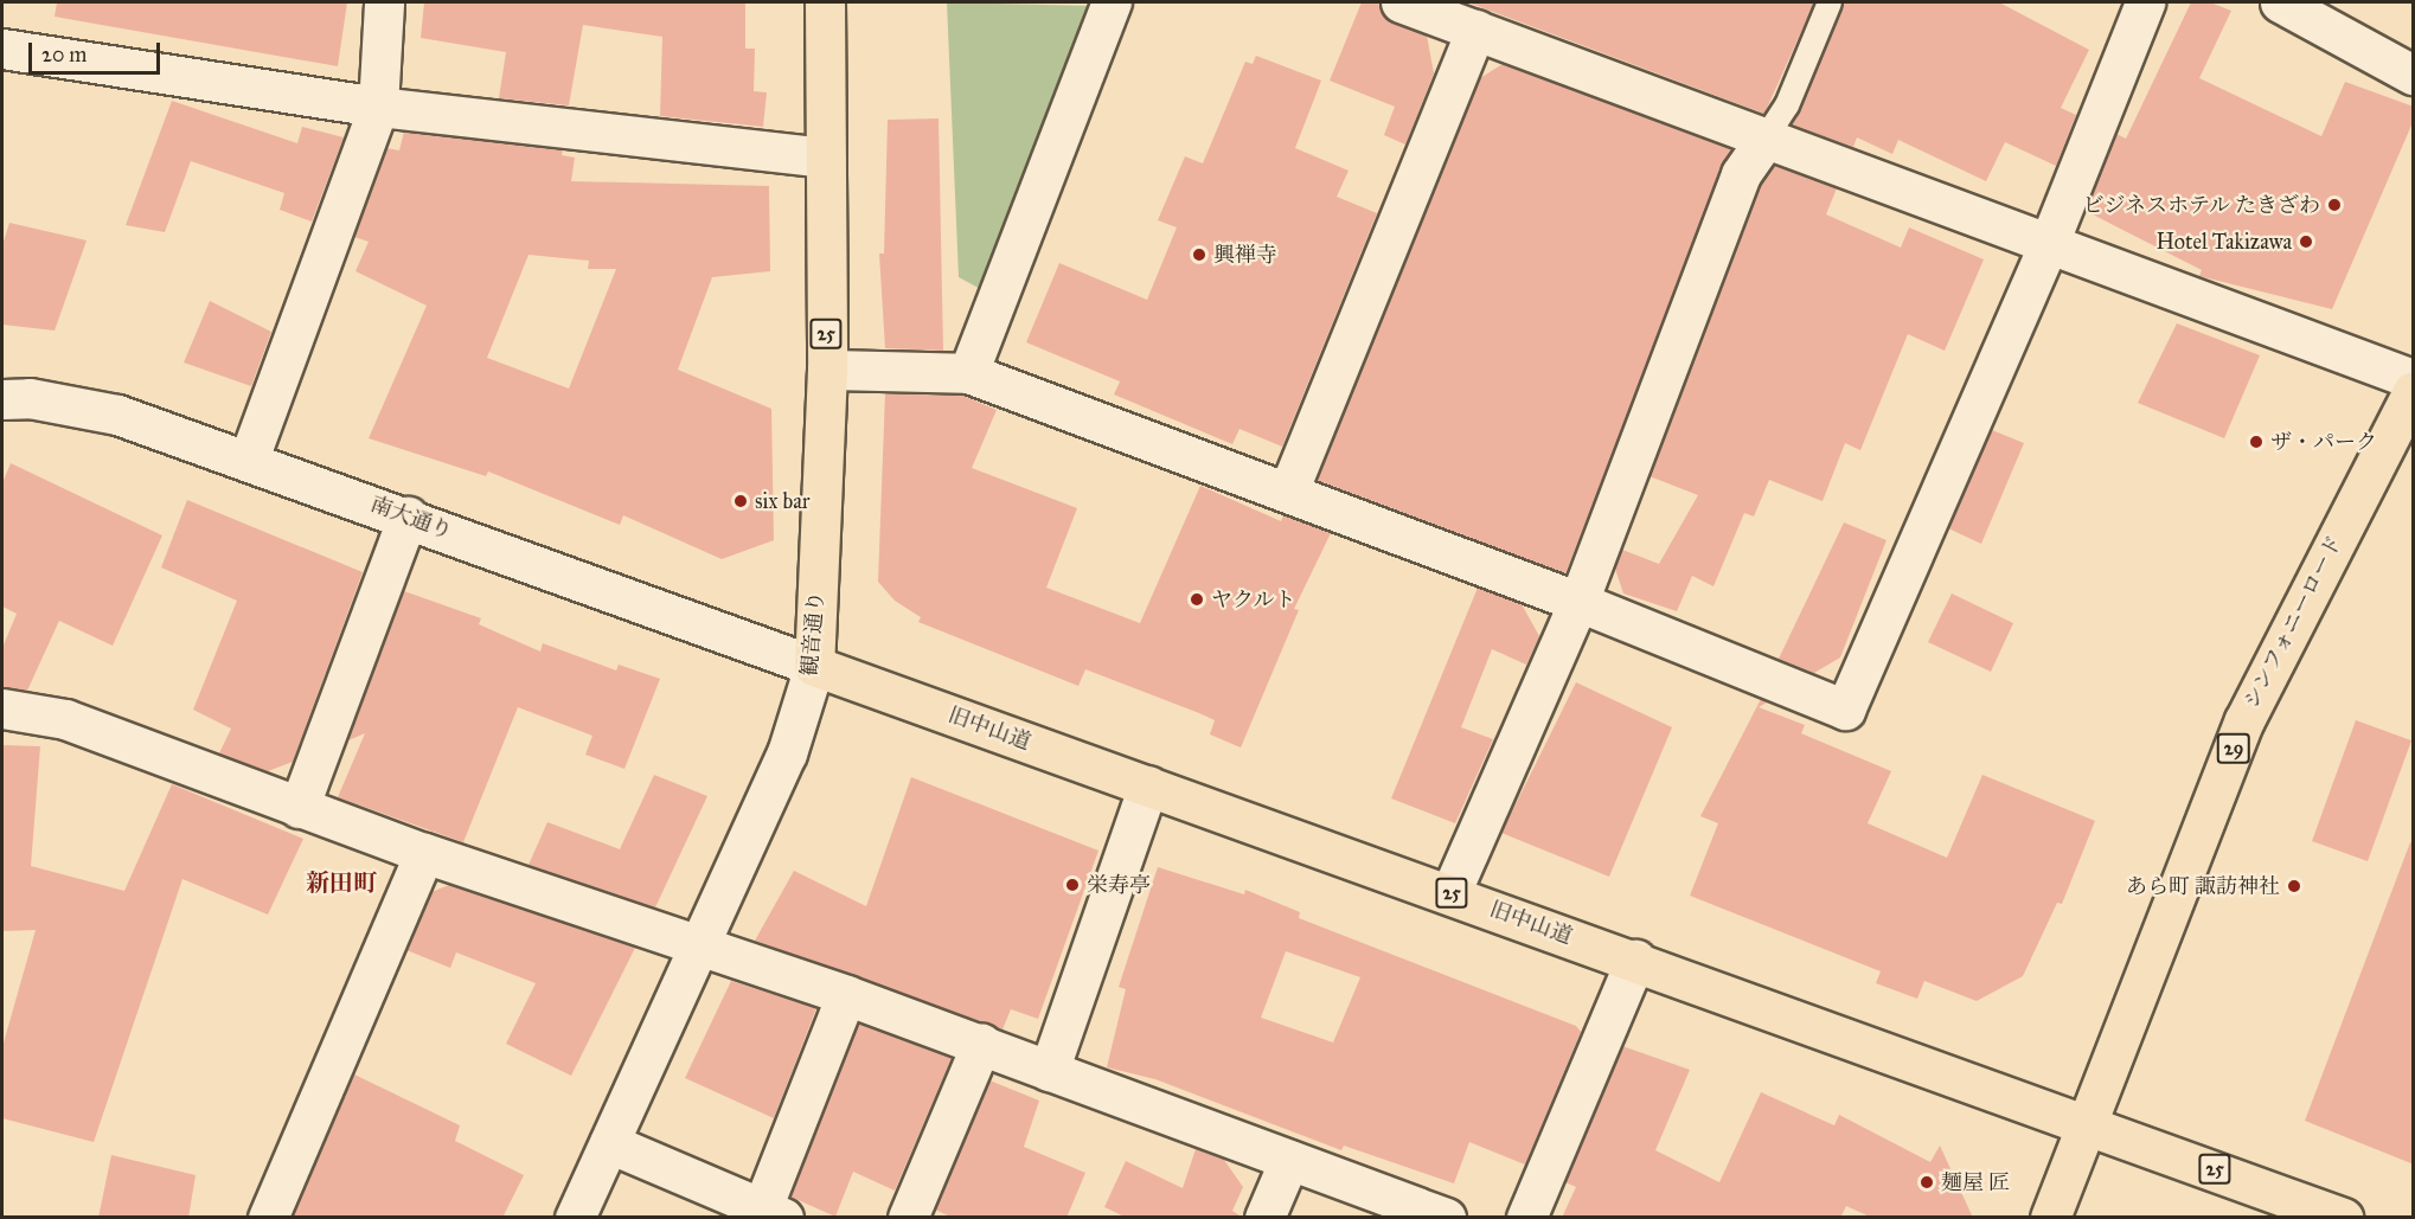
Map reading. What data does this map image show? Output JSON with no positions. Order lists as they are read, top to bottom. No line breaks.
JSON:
{"streets":{"main road":["25","シンフォニーロード","観音通り","旧中山道","29"],"street":["南大通り"]},"crossings":[["25","シンフォニーロード"],["25","旧中山道"],["南大通り","観音通り"],["南大通り","旧中山道"],["シンフォニーロード","旧中山道"],["観音通り","旧中山道"]],"districts":["新田町"],"places":["ビジネスホテル たきざわ","Hotel Takizawa","興禅寺","ザ・パーク","six bar","ヤクルト","栄寿亭","あら町 諏訪神社","麺屋 匠"],"scale_bar":"20 m"}
